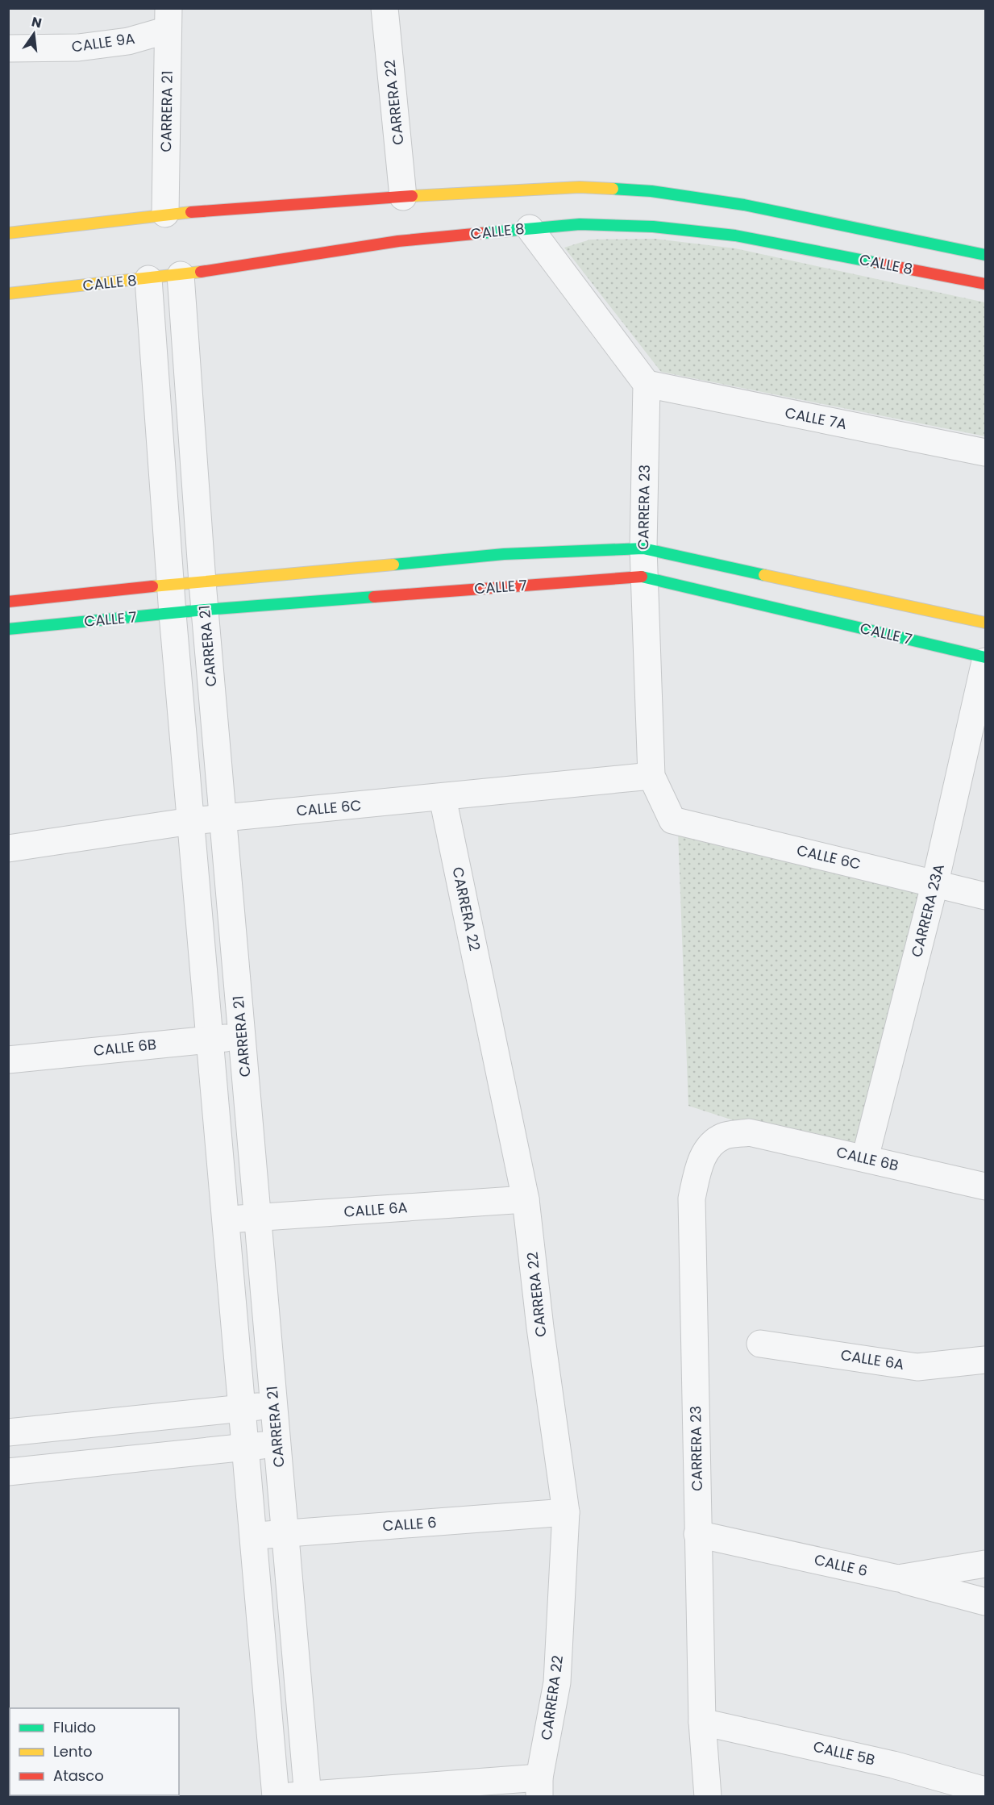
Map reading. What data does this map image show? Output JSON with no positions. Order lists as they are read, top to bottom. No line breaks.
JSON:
{"streets":{"main road":["CALLE 8","CALLE 7"],"street":["CALLE 9A","CARRERA 22","CARRERA 21","CALLE 7A","CARRERA 23","CALLE 6C","CARRERA 23A","CALLE 6B","CALLE 6A","CALLE 6","CALLE 5B"]},"crossings":[["CALLE 9A","CARRERA 21"],["CARRERA 22","CALLE 8"],["CARRERA 22","CALLE 6C"],["CARRERA 22","CALLE 6A"],["CARRERA 22","CALLE 6"],["CARRERA 21","CALLE 8"],["CARRERA 21","CALLE 7"],["CARRERA 21","CALLE 6C"],["CARRERA 21","CALLE 6B"],["CARRERA 21","CALLE 6A"],["CARRERA 21","CALLE 6"],["CALLE 7A","CARRERA 23"],["CARRERA 23","CALLE 7"],["CARRERA 23","CALLE 6C"],["CARRERA 23","CALLE 6B"],["CARRERA 23","CALLE 6"],["CARRERA 23","CALLE 5B"],["CALLE 6C","CARRERA 23A"],["CARRERA 23A","CALLE 6B"]],"legend":["Fluido","Lento","Atasco"],"north":"top"}
